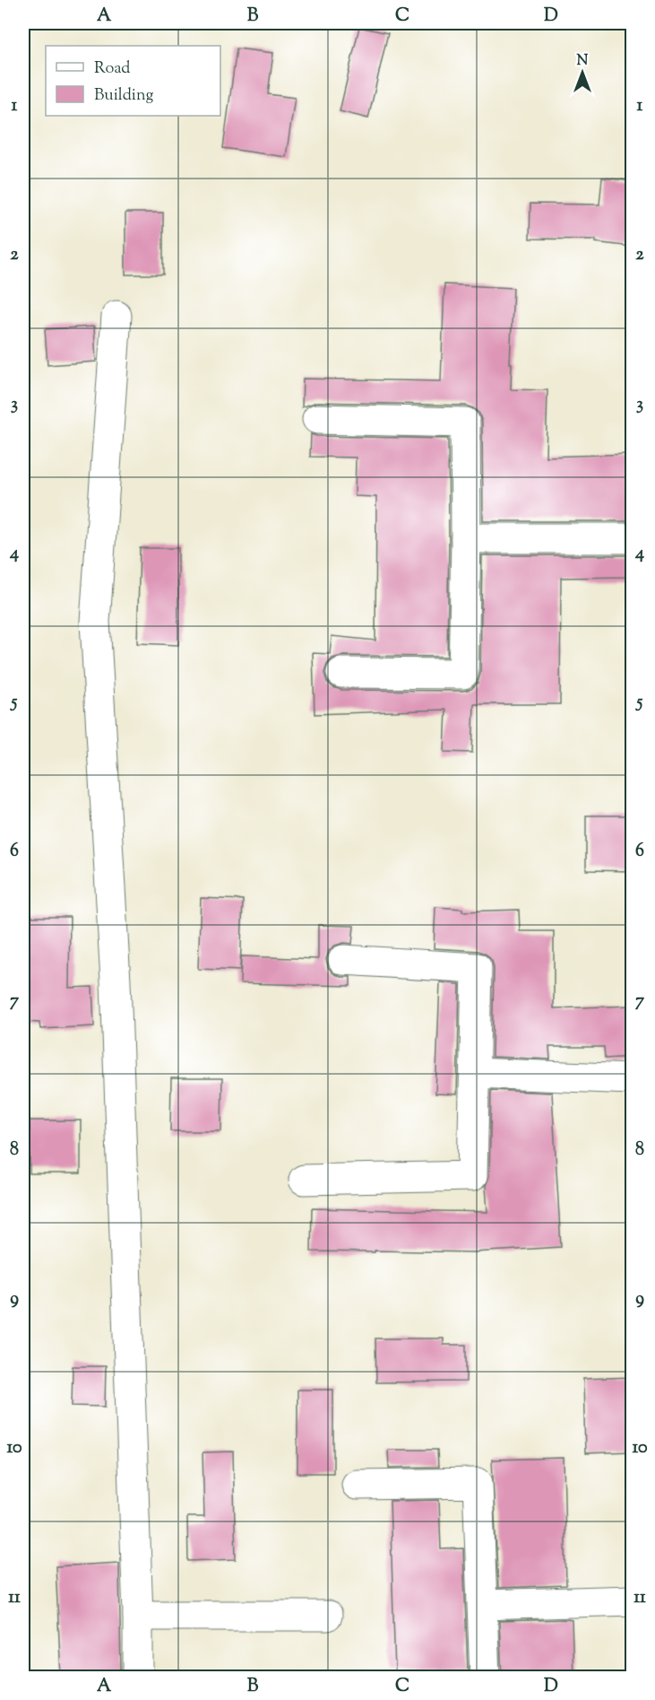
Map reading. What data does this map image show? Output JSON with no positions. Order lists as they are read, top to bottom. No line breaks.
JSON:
{"legend":["Road","Building"],"north":"top","grid":{"columns":["A","B","C","D"],"rows":["1","2","3","4","5","6","7","8","9","10","11"]}}
